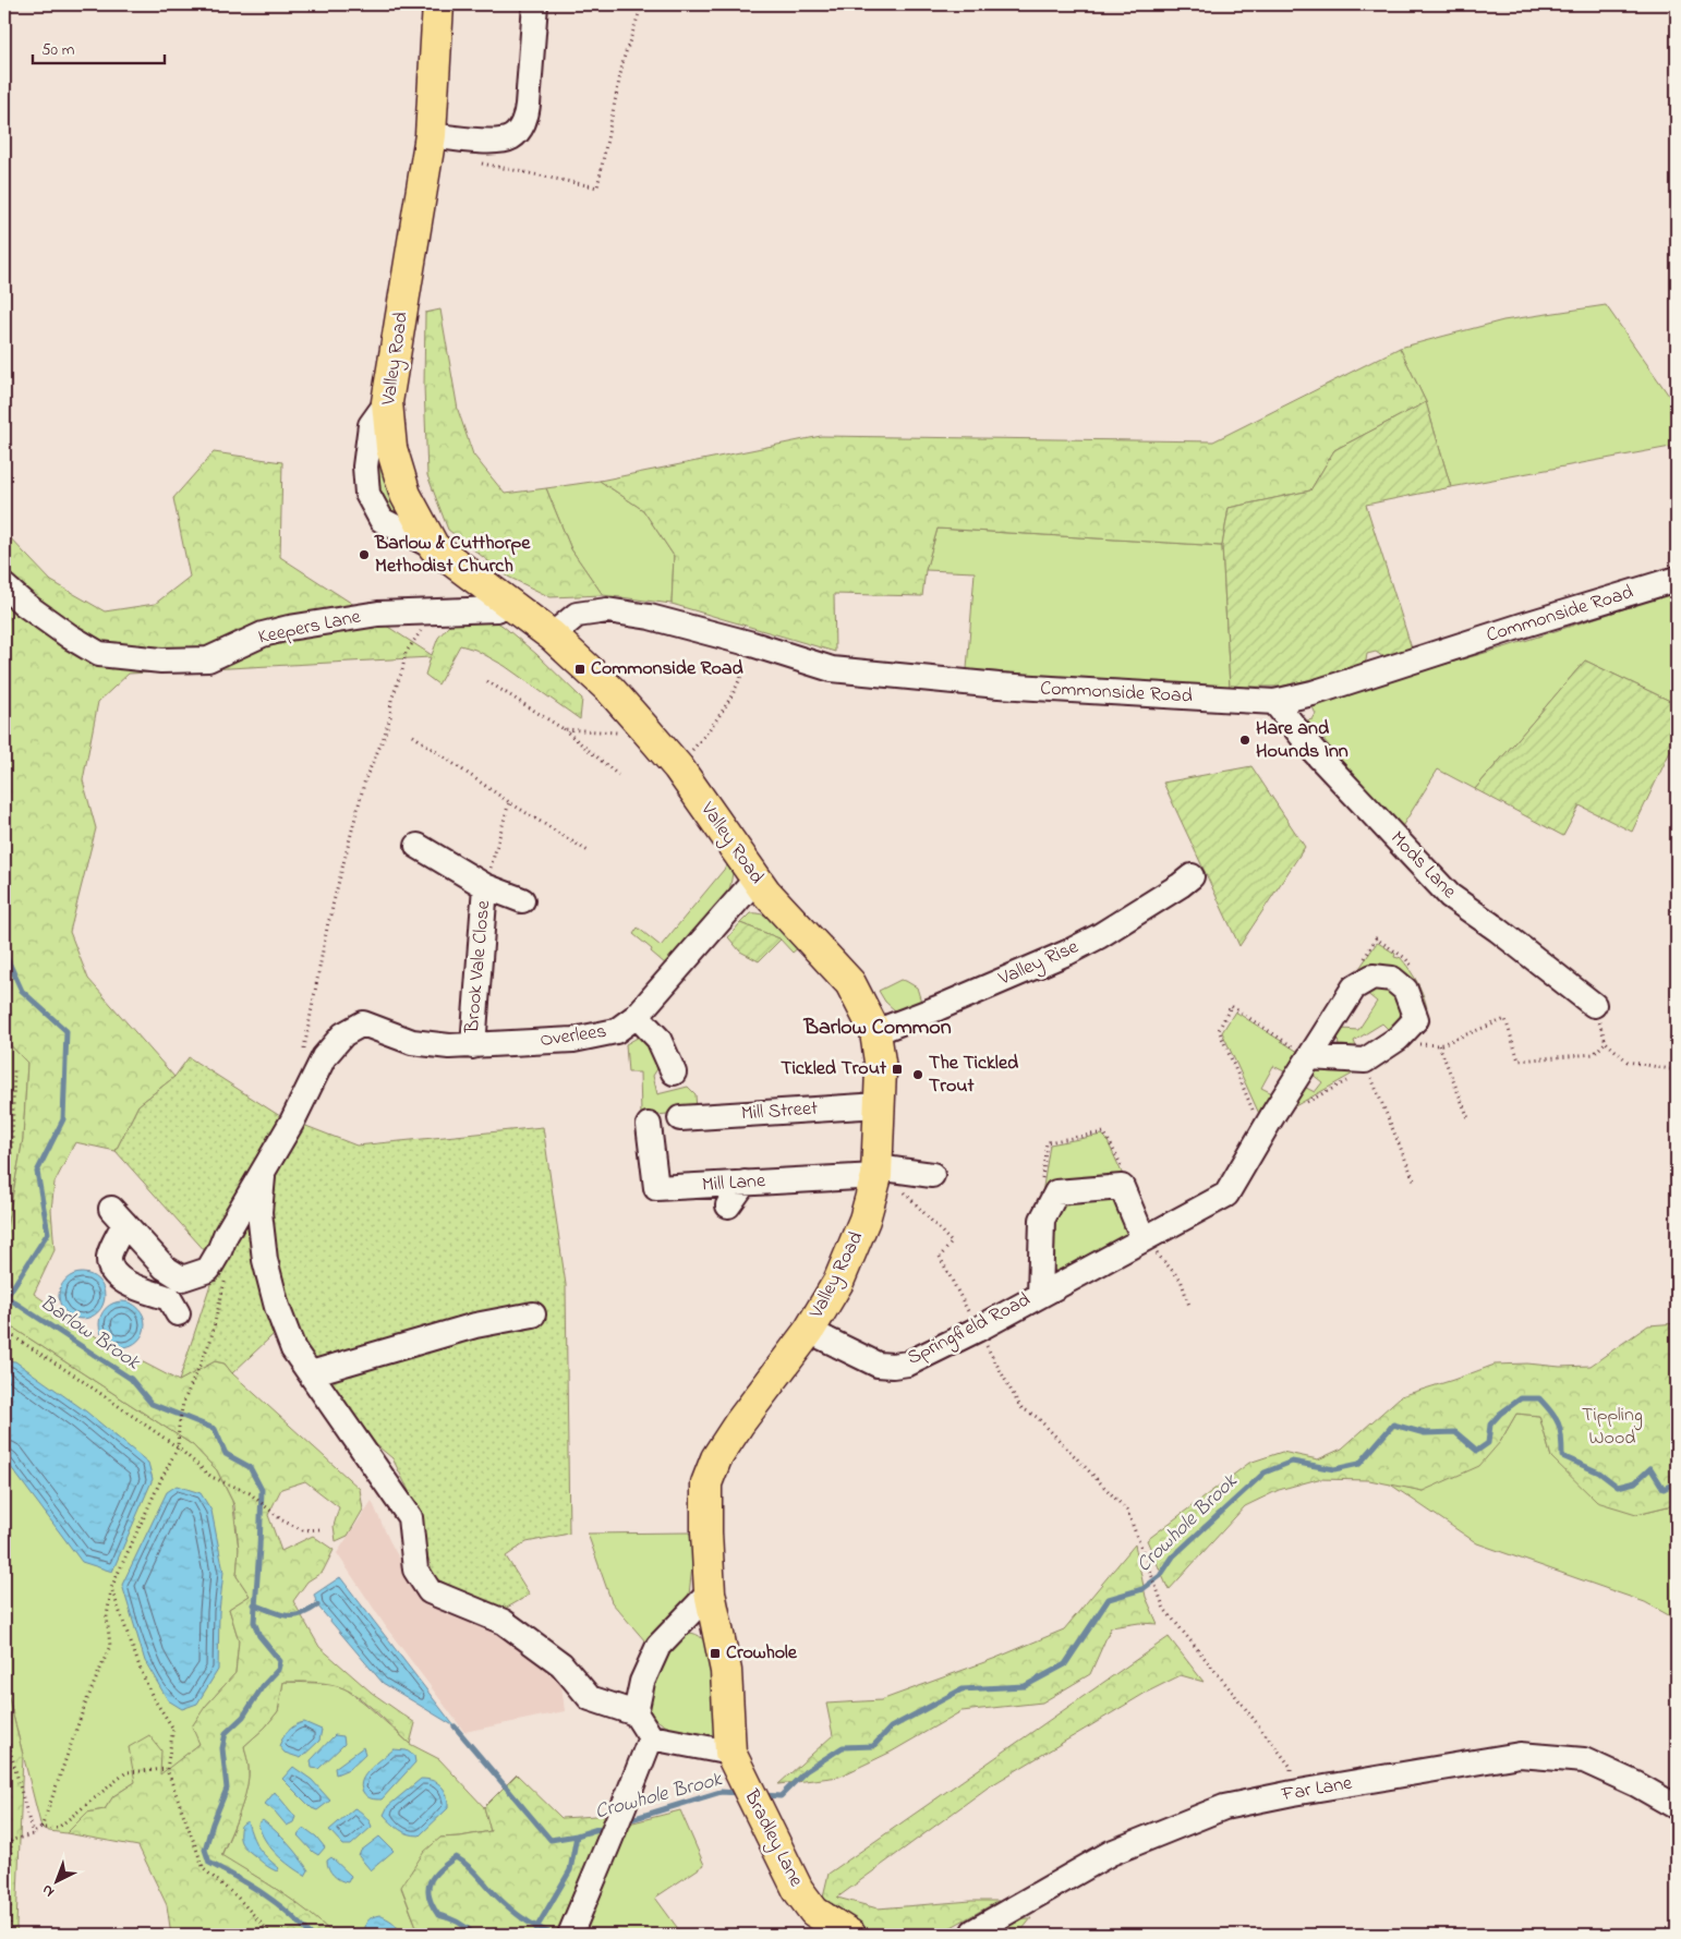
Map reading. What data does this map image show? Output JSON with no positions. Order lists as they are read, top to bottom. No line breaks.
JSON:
{"streets":{"main road":["Valley Road","Bradley Lane"],"street":["Commonside Road","Keepers Lane","Mods Lane","Valley Rise","Brook Vale Close","Overlees","Mill Street","Mill Lane","Springfield Road","Far Lane"]},"crossings":[["Valley Road","Commonside Road"],["Valley Road","Keepers Lane"],["Valley Road","Valley Rise"],["Valley Road","Overlees"],["Valley Road","Mill Street"],["Valley Road","Mill Lane"],["Valley Road","Springfield Road"],["Valley Road","Bradley Lane"],["Commonside Road","Mods Lane"],["Brook Vale Close","Overlees"]],"districts":["Barlow Common"],"water":["Barlow Brook","Crowhole Brook"],"parks":["Tippling Wood"],"places":{"other":["Barlow & Cutthorpe Methodist Church","Hare and Hounds Inn","The Tickled Trout"],"transit":["Commonside Road","Tickled Trout","Crowhole"]},"scale_bar":"50 m","north":"bottom left"}
